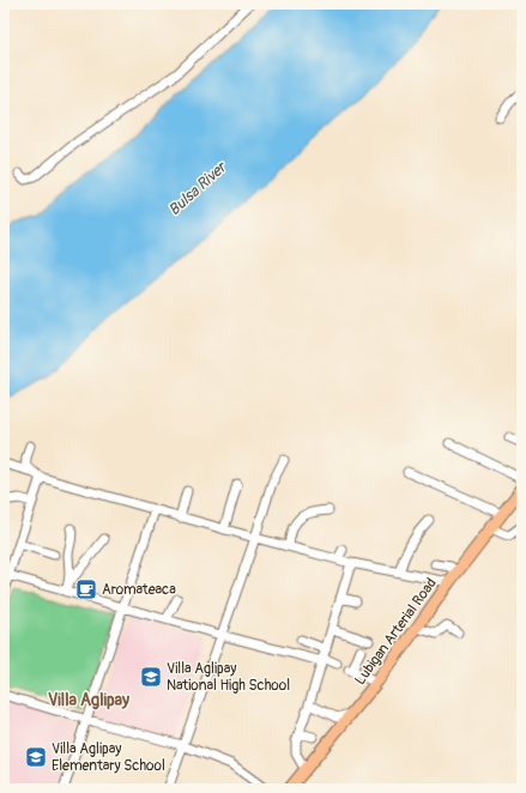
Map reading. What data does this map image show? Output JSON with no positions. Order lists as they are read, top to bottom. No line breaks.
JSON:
{"streets":{"main road":["Lubigan Arterial Road"]},"districts":["Villa Aglipay"],"water":["Bulsa River"],"places":{"cafe":["Aromateaca"],"school or university":["Villa Aglipay National High School","Villa Aglipay Elementary School"]}}
